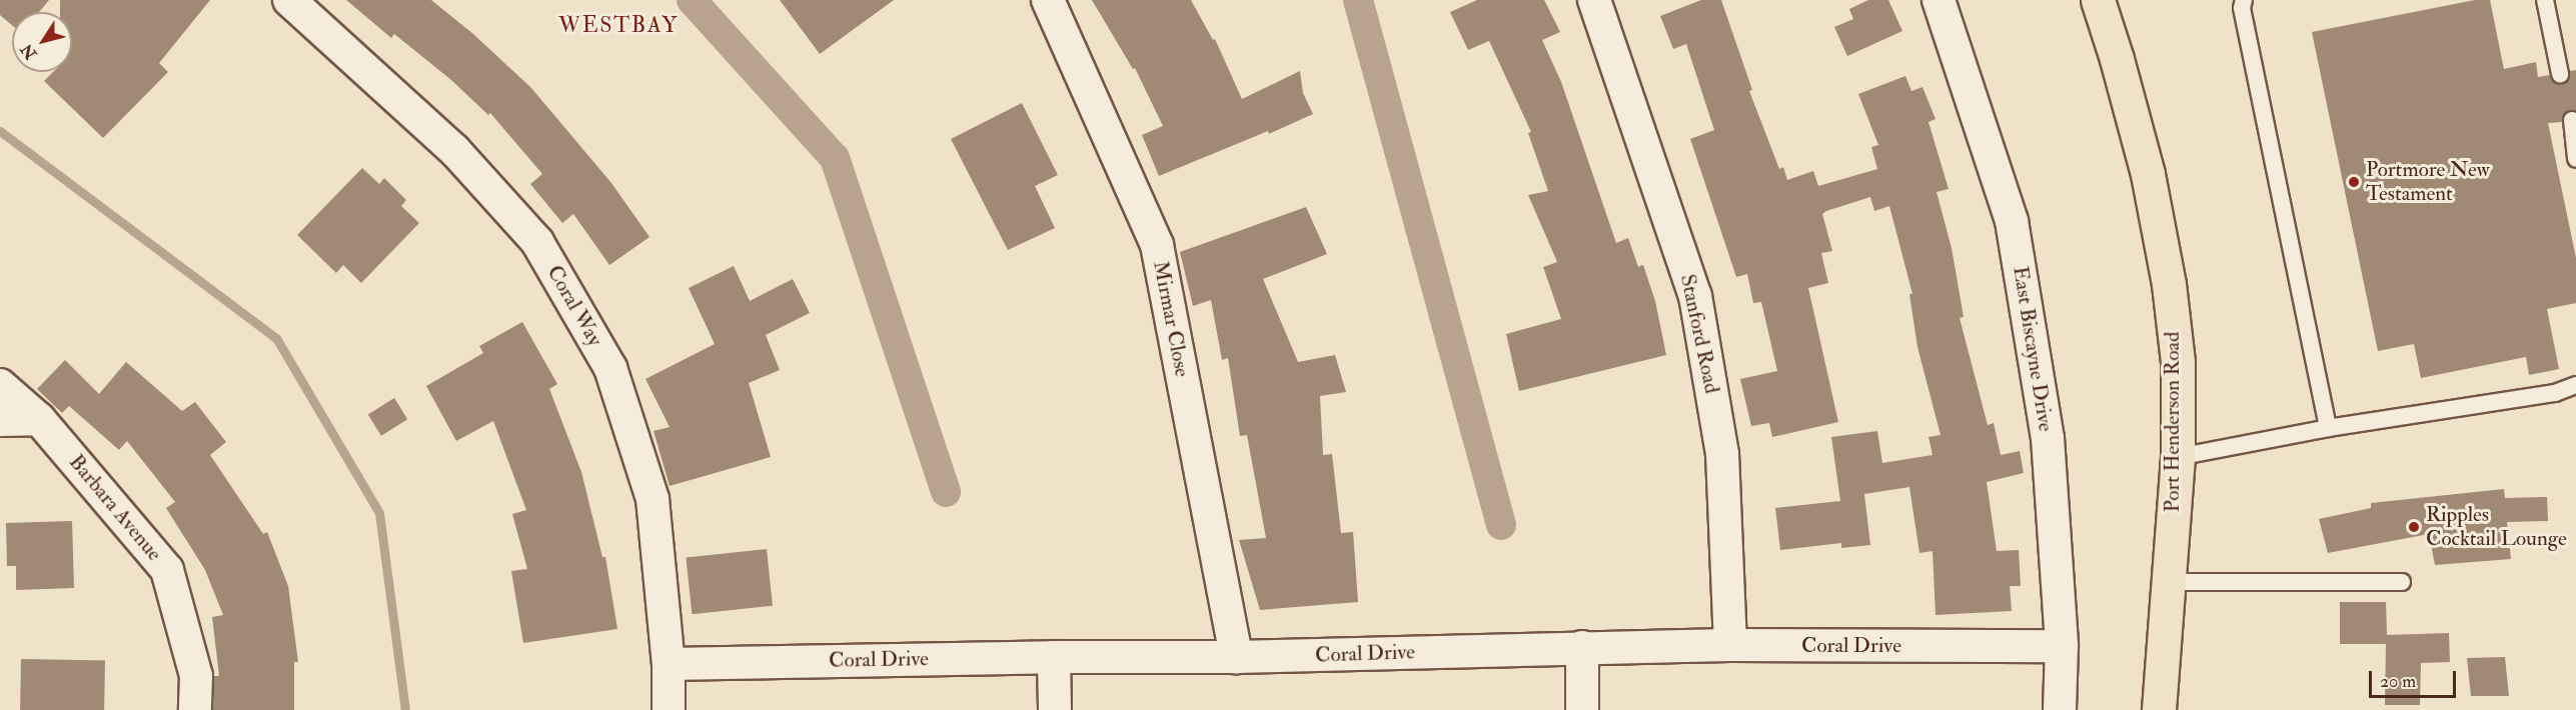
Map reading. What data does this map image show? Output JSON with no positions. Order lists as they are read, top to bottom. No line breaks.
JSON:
{"streets":{"main road":["Port Henderson Road"],"street":["Coral Way","Mirmar Close","Stanford Road","East Biscayne Drive","Barbara Avenue","Coral Drive"]},"crossings":[["Coral Way","Coral Drive"],["Mirmar Close","Coral Drive"],["Stanford Road","Coral Drive"],["East Biscayne Drive","Coral Drive"]],"districts":["WESTBAY"],"places":["Portmore New Testament","Ripples Cocktail Lounge"],"scale_bar":"20 m","north":"bottom left"}
